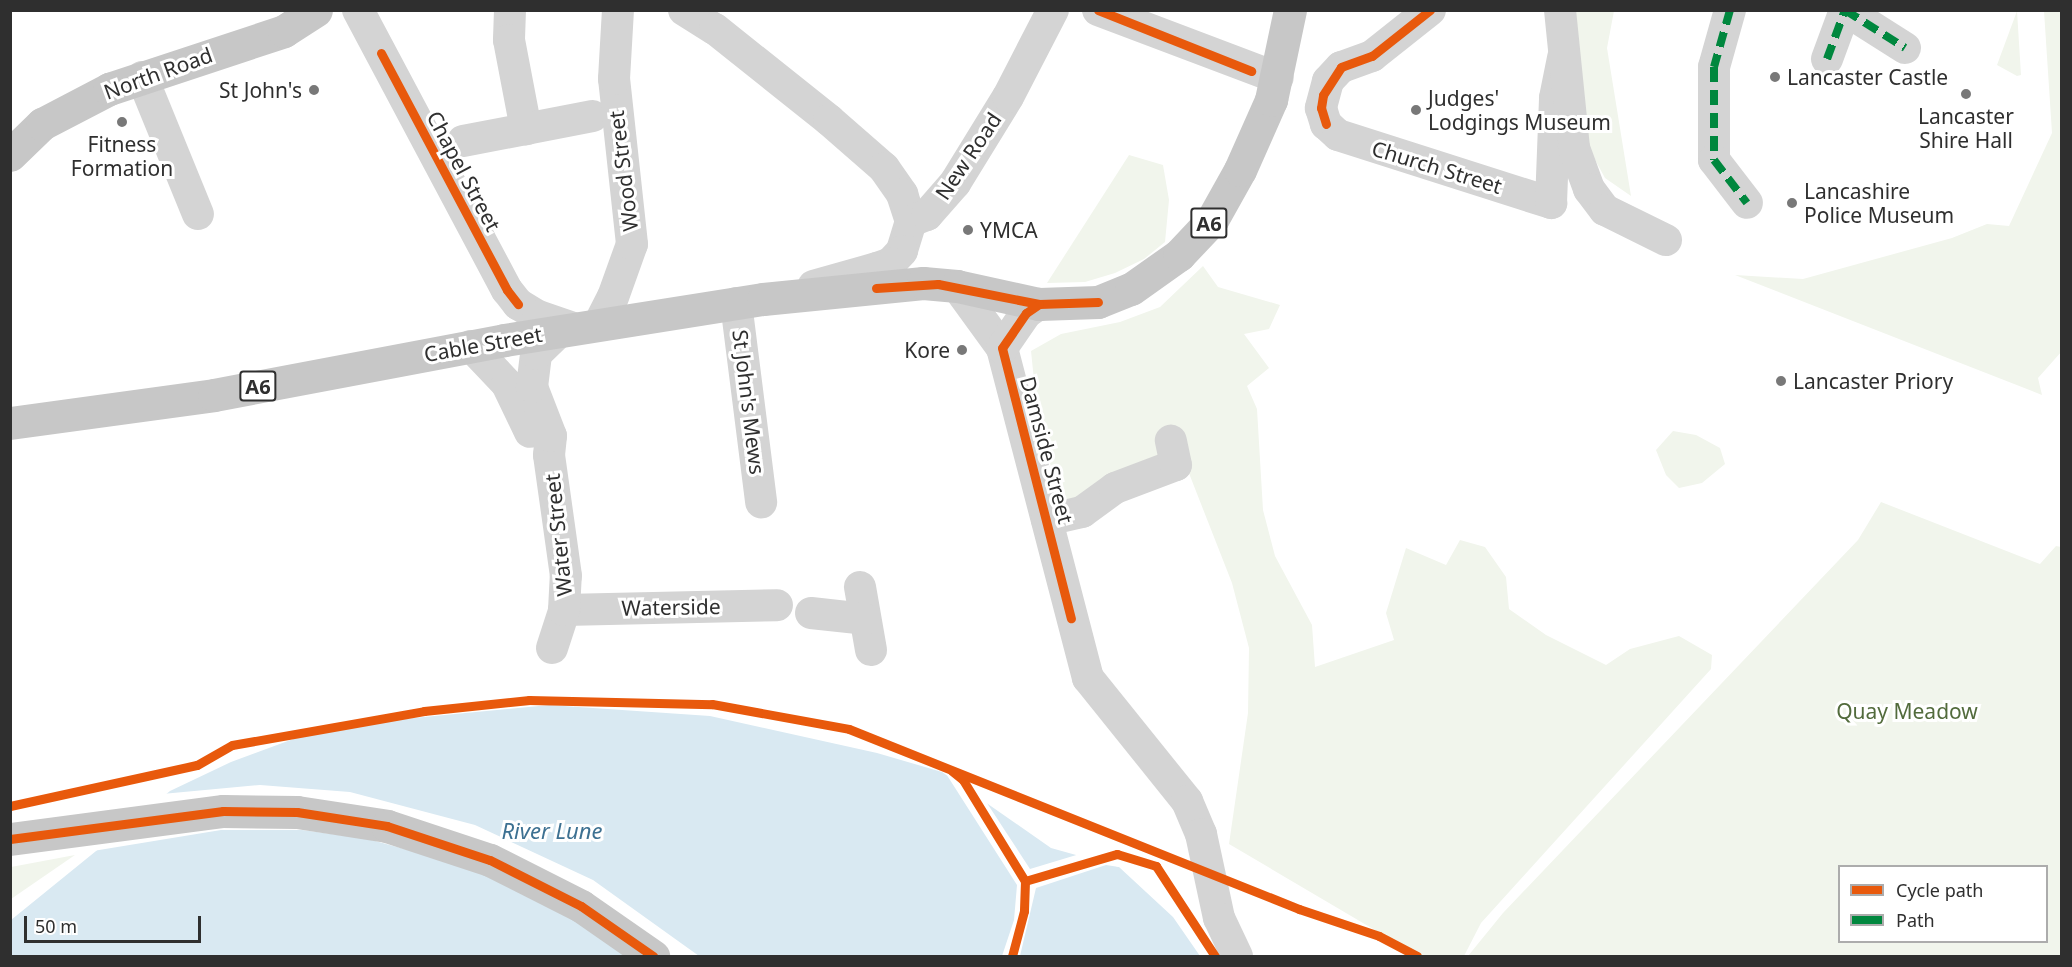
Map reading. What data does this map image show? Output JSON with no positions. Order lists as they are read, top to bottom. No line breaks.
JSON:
{"streets":{"main road":["North Road","A6","Cable Street"],"street":["New Road","Church Street","Chapel Street","Wood Street","St John's Mews","Damside Street","Water Street","Waterside"]},"crossings":[["Chapel Street","Wood Street"],["Chapel Street","Cable Street"],["Chapel Street","Water Street"],["Wood Street","Cable Street"],["Wood Street","Water Street"],["A6","Cable Street"],["A6","Damside Street"],["Cable Street","St John's Mews"],["Cable Street","Damside Street"],["Cable Street","Water Street"],["Water Street","Waterside"]],"water":["River Lune"],"parks":["Quay Meadow"],"places":["Lancaster Castle","St John's","Lancaster Shire Hall","Judges' Lodgings Museum","Fitness Formation","Lancashire Police Museum","YMCA","Kore","Lancaster Priory"],"legend":["Cycle path","Path"],"scale_bar":"50 m"}
